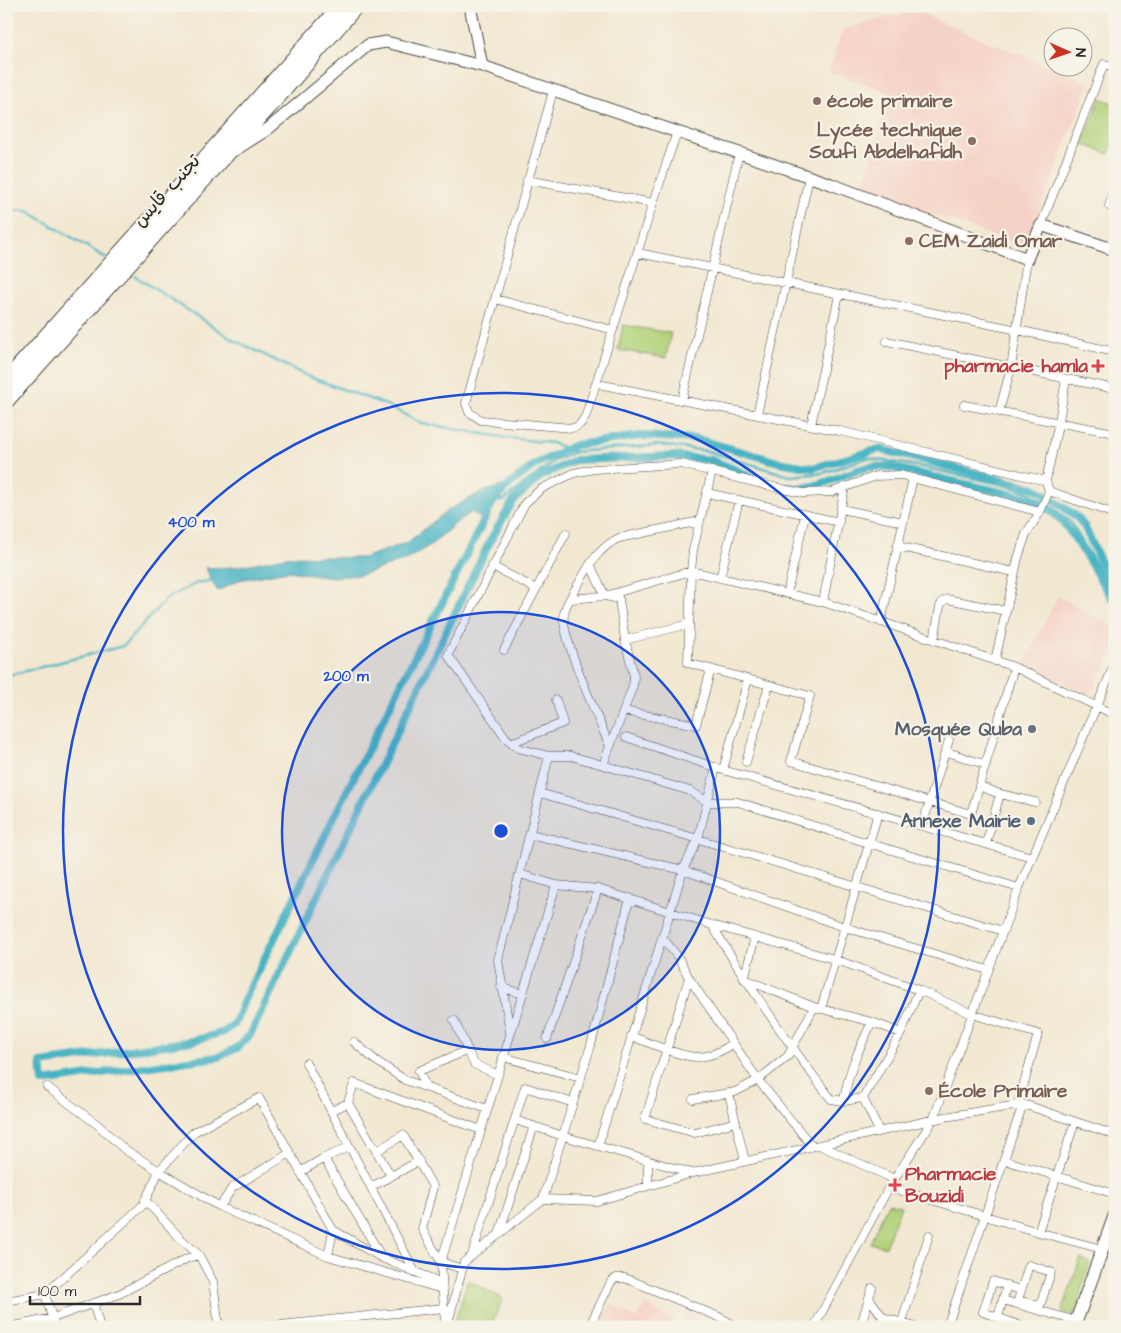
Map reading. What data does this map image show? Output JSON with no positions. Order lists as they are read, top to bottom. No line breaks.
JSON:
{"streets":{"highway":["تجنب قايس"]},"places":{"other":["école primaire","Lycée technique Soufi Abdelhafidh","CEM Zaidi Omar","Mosquée Quba","Annexe Mairie","École Primaire"],"health":["pharmacie hamla","Pharmacie Bouzidi"]},"scale_bar":"100 m","north":"right","rings":["400 m","200 m"]}
